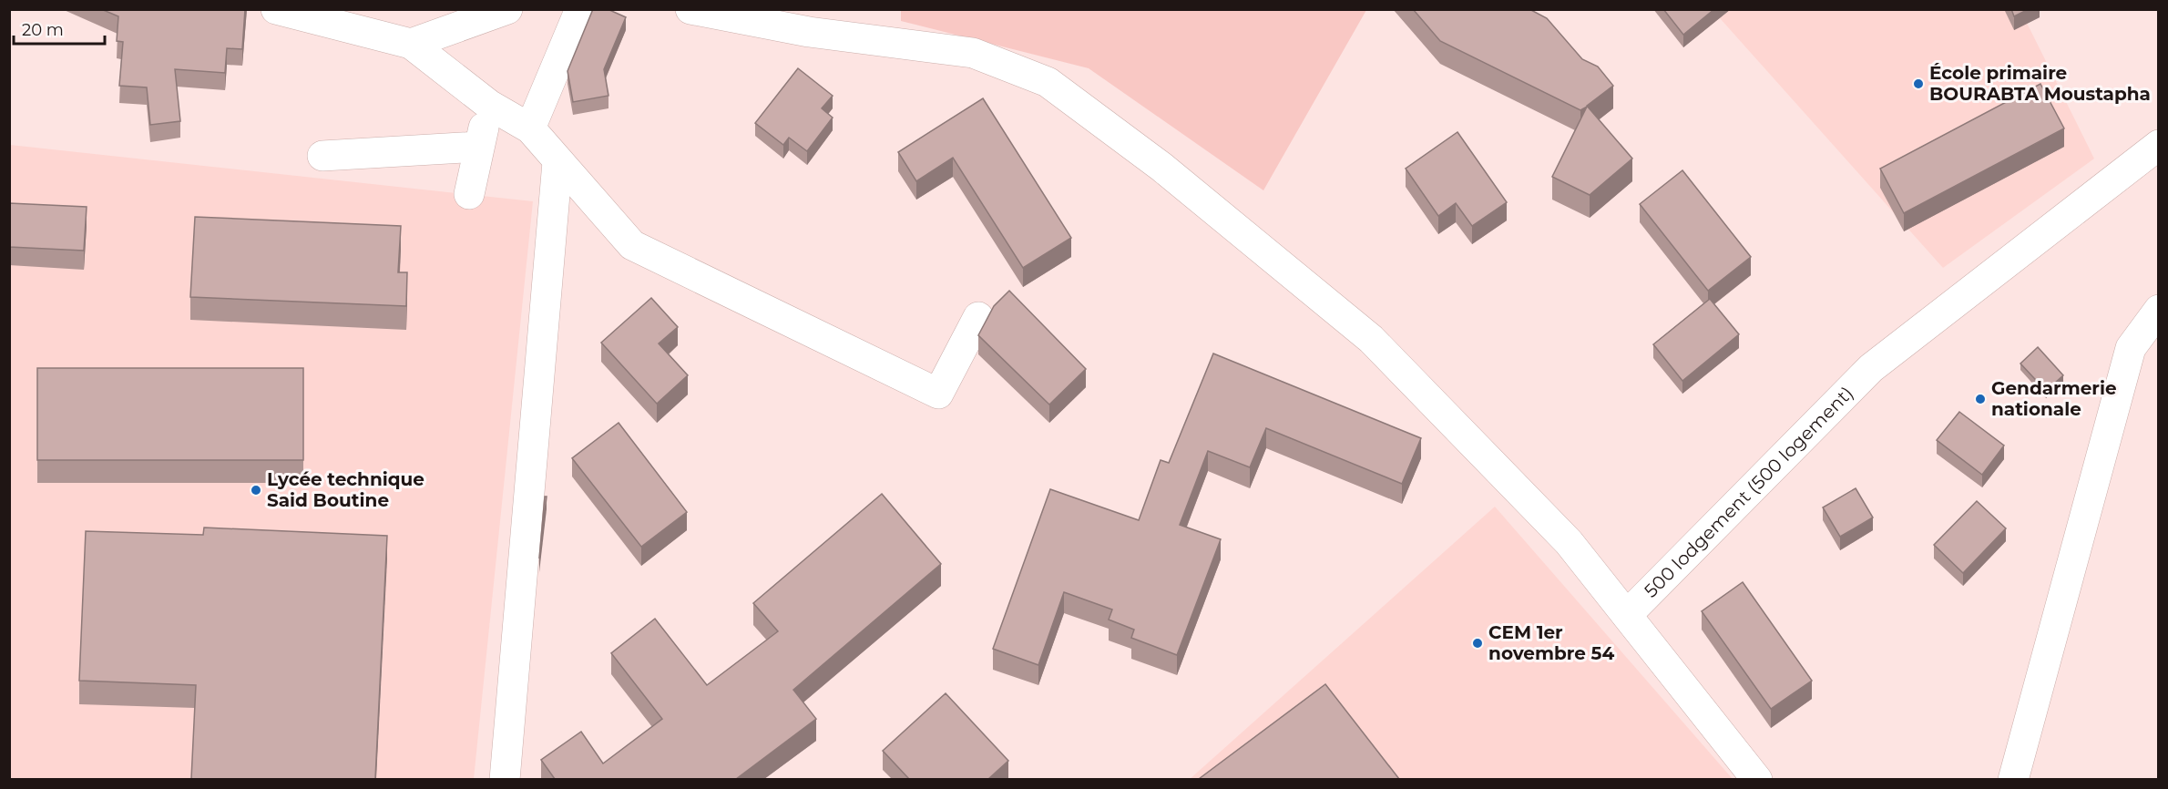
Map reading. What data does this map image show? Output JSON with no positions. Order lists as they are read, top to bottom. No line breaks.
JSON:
{"streets":{"street":["500 lodgement (500 logement)"]},"places":["École primaire BOURABTA Moustapha","Gendarmerie nationale","Lycée technique Said Boutine","CEM 1er novembre 54"],"scale_bar":"20 m"}
